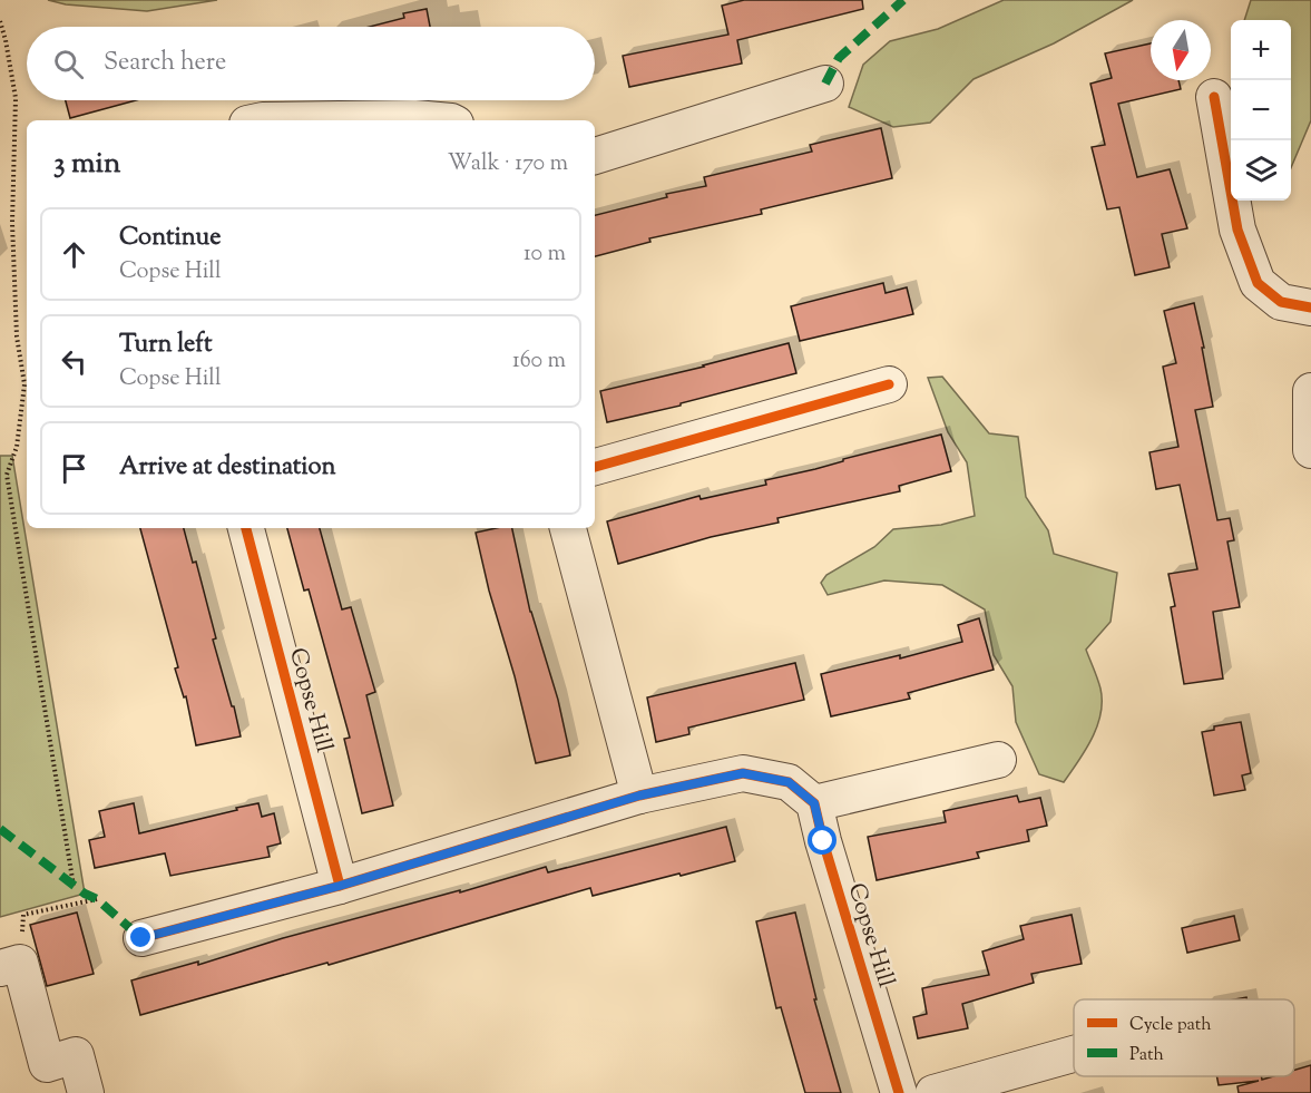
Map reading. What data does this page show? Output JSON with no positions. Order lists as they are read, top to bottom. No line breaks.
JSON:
{"streets":{"street":["Copse Hill"]},"legend":["Cycle path","Path"],"north":"bottom","page":{"map_buttons":["+","−"],"search":"Search here","heading":["3 min","Walk · 170 m"],"list":[["Continue","Copse Hill","10 m"],["Turn left","Copse Hill","160 m"],"Arrive at destination"]}}
